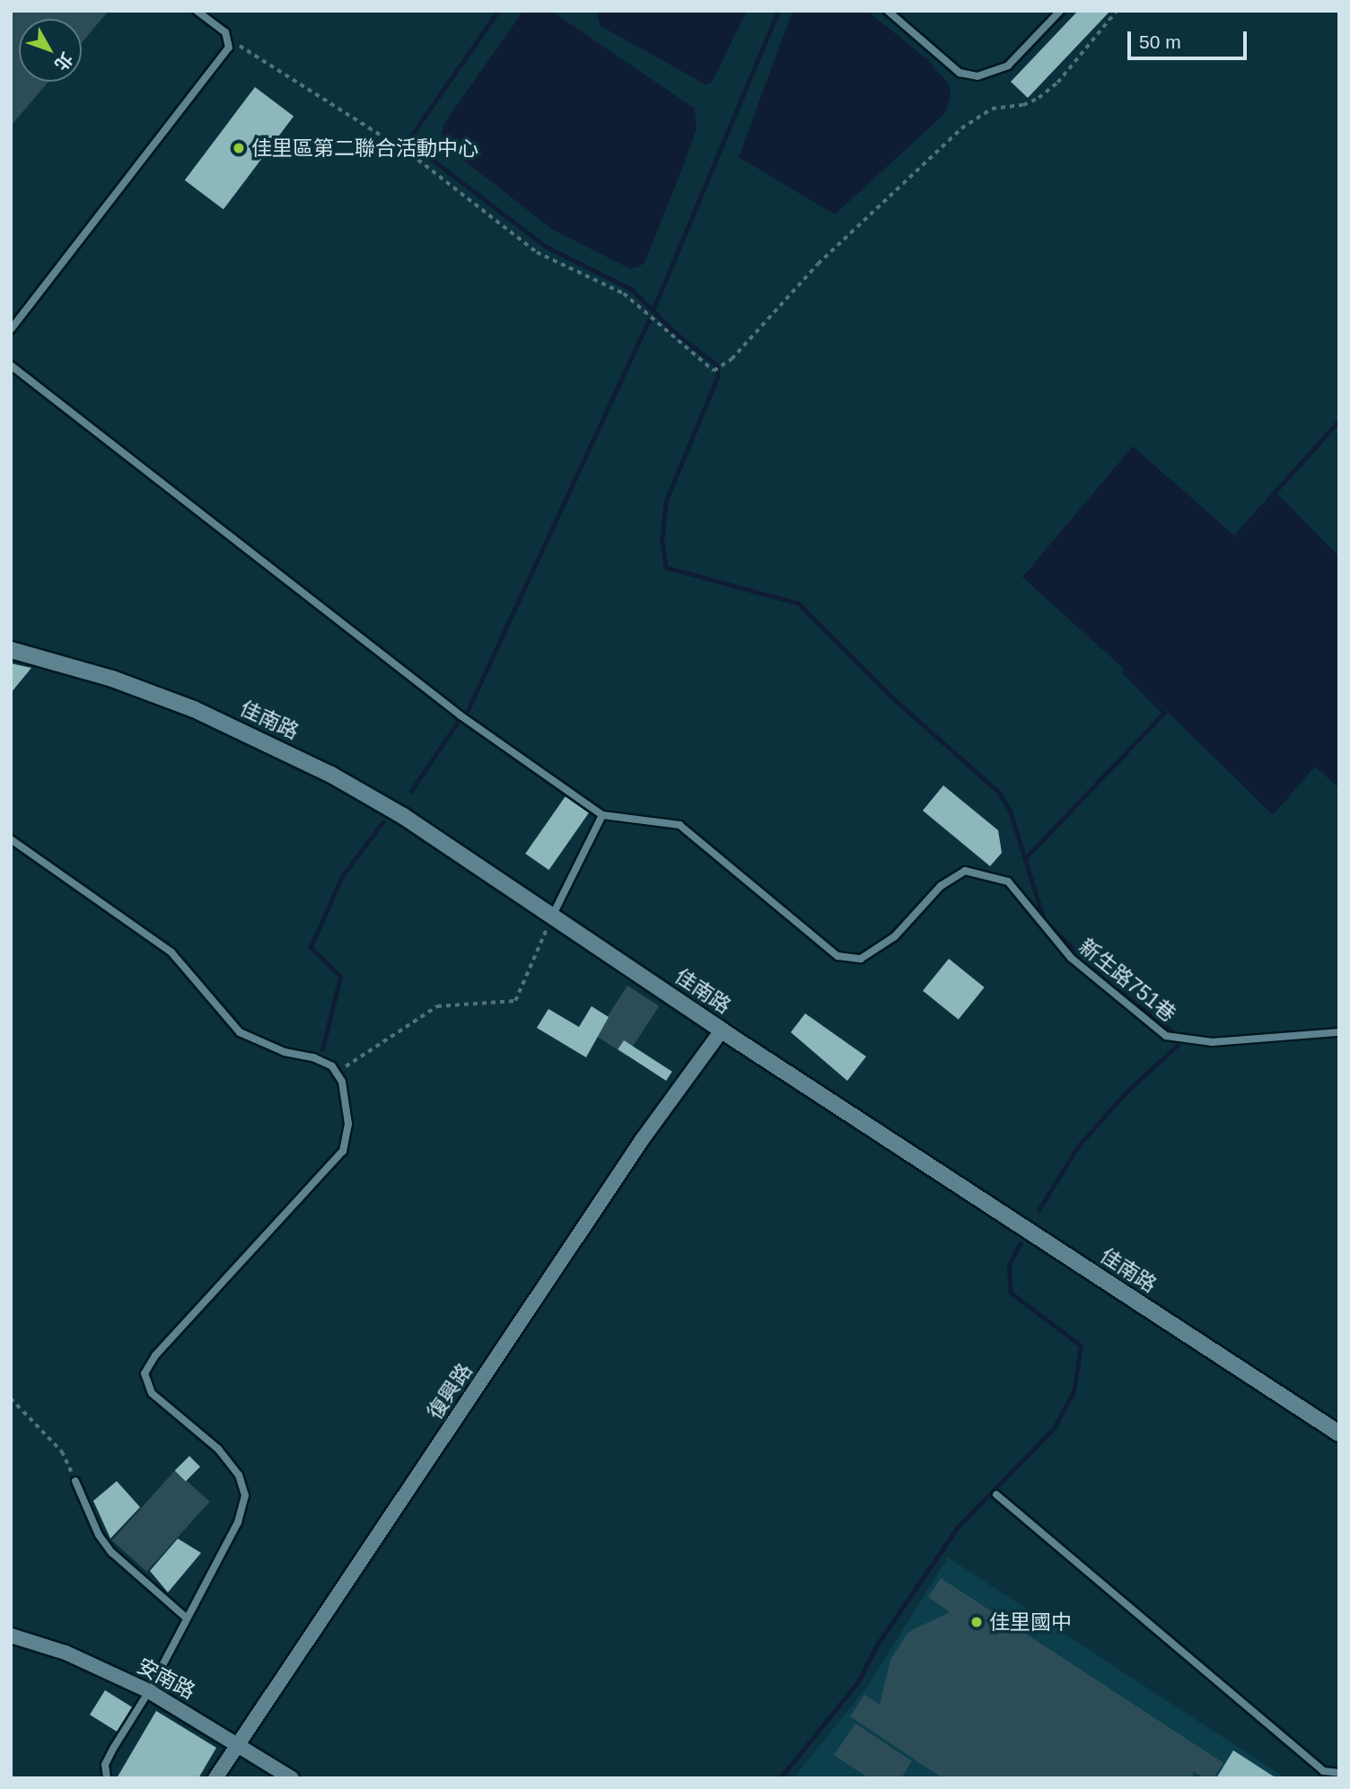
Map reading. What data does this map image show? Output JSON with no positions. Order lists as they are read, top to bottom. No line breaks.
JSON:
{"streets":{"street":["佳南路","復興路","安南路"],"lane":["新生路751巷"]},"crossings":[["佳南路","復興路"],["復興路","安南路"]],"places":["佳里區第二聯合活動中心","佳里國中"],"scale_bar":"50 m","north":"bottom right"}
